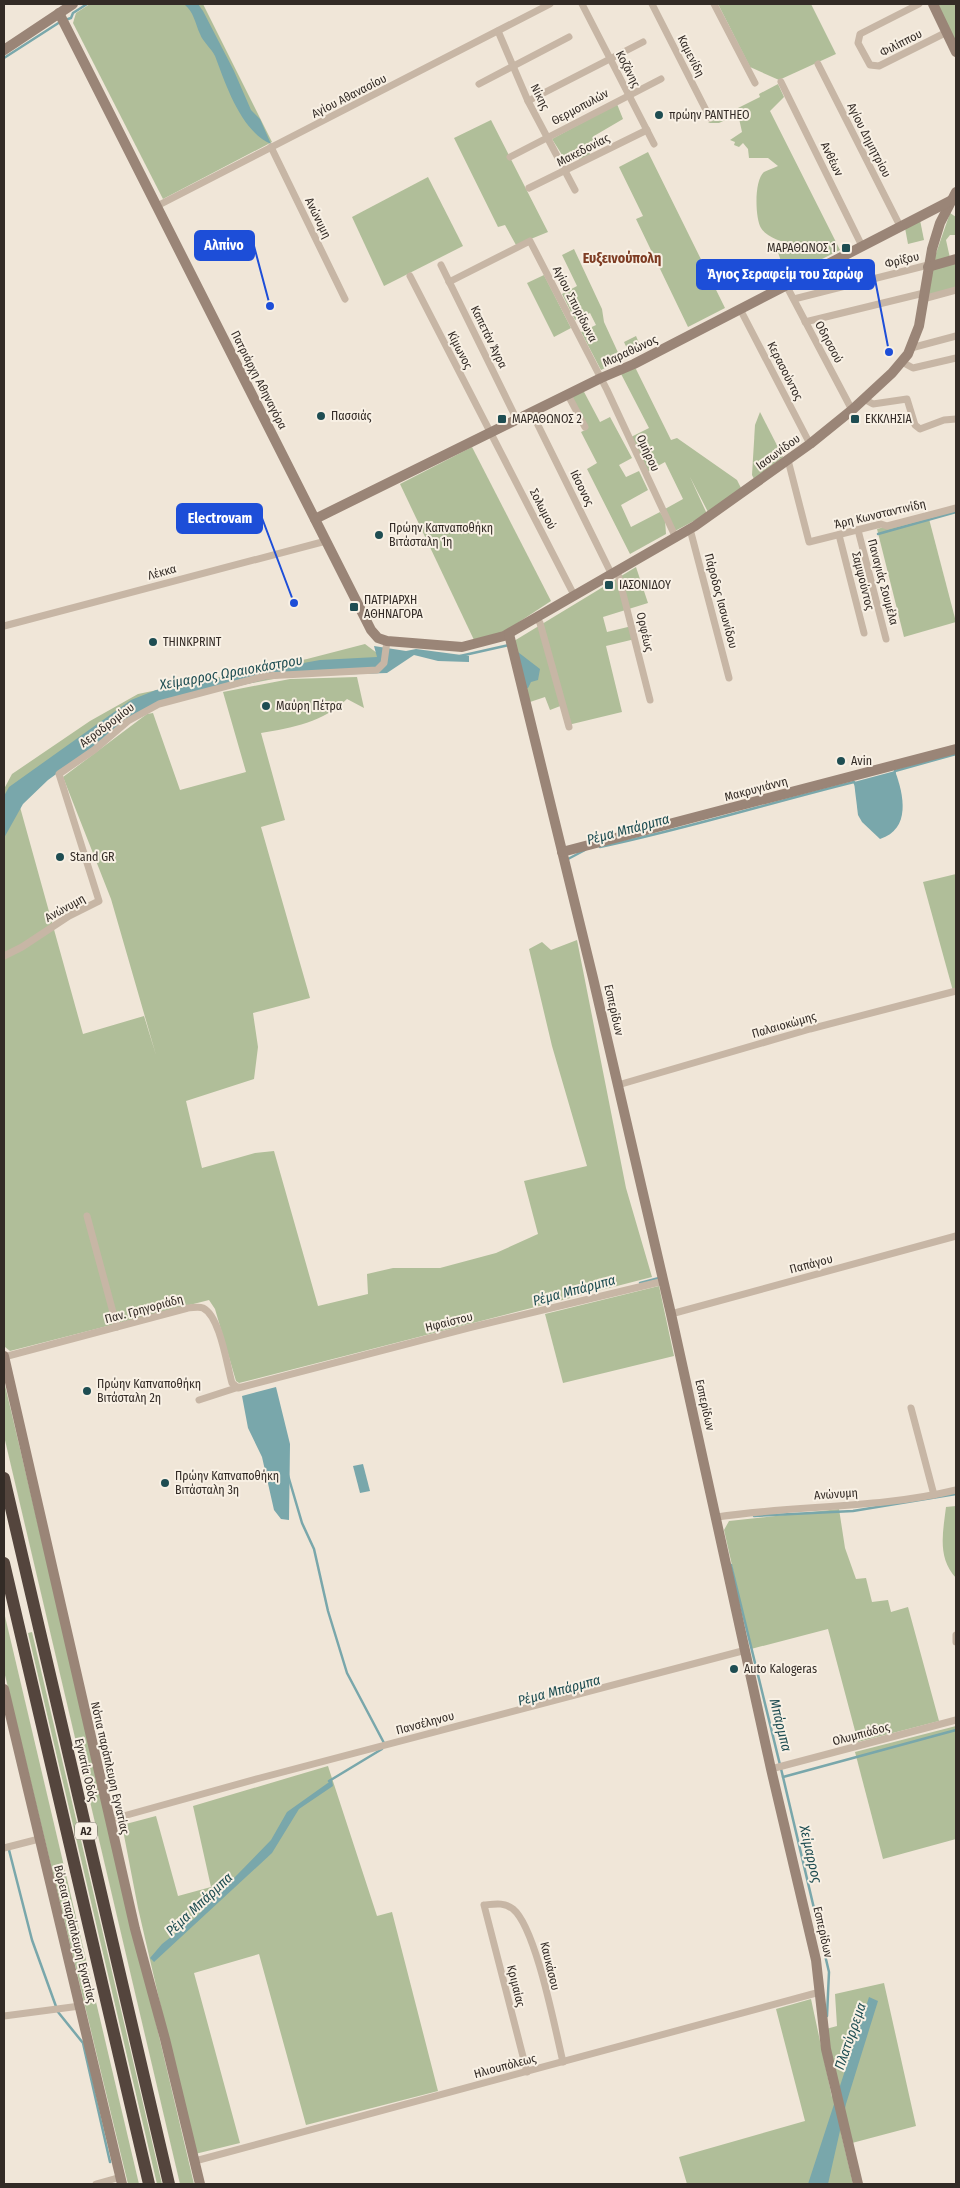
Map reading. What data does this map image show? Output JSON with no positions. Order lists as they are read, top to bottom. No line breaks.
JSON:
{"streets":{"highway":["Εγνατία Οδός","Α2"],"street":["Φιλίππου","Καμενίδη","Κοζάνης","Αγίου Αθανασίου","Νίκης","Θερμοπυλών","Αγίου Δημητρίου","Μακεδονίας","Ανθέων","Ανώνυμη","Φρίξου","Αγίου Σπυρίδωνα","Καπετάν Άγρα","Οδησσού","Κίμωνος","Μαραθώνος","Κερασούντος","Πατριάρχη Αθηναγόρα","Ιασωνίδου","Ομήρου","Ιάσονος","Σολωμού","Άρη Κωνσταντινίδη","Λέκκα","Σαμψούντος","Παναγιάς Σουμέλα","Πάροδος Ιασωνίδου","Ορφέως","Αεροδρομίου","Μακρυγιάννη","Εσπερίδων","Παλαιοκώμης","Παπάγου","Παν. Γρηγοριάδη","Ηφαίστου","Πανσέληνου","Ολυμπιάδος","Νότια παράπλευρη Εγνατίας","Βόρεια παράπλευρη Εγνατίας","Καυκάσου","Κριμαίας","Ηλιουπόλεως"]},"crossings":[["Κοζάνης","Θερμοπυλών"],["Κοζάνης","Μακεδονίας"],["Αγίου Αθανασίου","Νίκης"],["Αγίου Αθανασίου","Ανώνυμη"],["Αγίου Αθανασίου","Πατριάρχη Αθηναγόρα"],["Νίκης","Θερμοπυλών"],["Νίκης","Μακεδονίας"],["Αγίου Δημητρίου","Μαραθώνος"],["Ανθέων","Μαραθώνος"],["Ανώνυμη","Αεροδρομίου"],["Ανώνυμη","Εσπερίδων"],["Φρίξου","Οδησσού"],["Φρίξου","Ιασωνίδου"],["Αγίου Σπυρίδωνα","Καπετάν Άγρα"],["Αγίου Σπυρίδωνα","Μαραθώνος"],["Αγίου Σπυρίδωνα","Ομήρου"],["Καπετάν Άγρα","Μαραθώνος"],["Οδησσού","Μαραθώνος"],["Οδησσού","Ιασωνίδου"],["Κίμωνος","Μαραθώνος"],["Κίμωνος","Σολωμού"],["Μαραθώνος","Κερασούντος"],["Μαραθώνος","Πατριάρχη Αθηναγόρα"],["Μαραθώνος","Ιασωνίδου"],["Μαραθώνος","Ομήρου"],["Μαραθώνος","Ιάσονος"],["Μαραθώνος","Σολωμού"],["Κερασούντος","Ιασωνίδου"],["Πατριάρχη Αθηναγόρα","Λέκκα"],["Πατριάρχη Αθηναγόρα","Αεροδρομίου"],["Ιασωνίδου","Ομήρου"],["Ιασωνίδου","Ιάσονος"],["Ιασωνίδου","Σολωμού"],["Ιασωνίδου","Άρη Κωνσταντινίδη"],["Ιασωνίδου","Πάροδος Ιασωνίδου"],["Ιασωνίδου","Ορφέως"],["Ιασωνίδου","Εσπερίδων"],["Ιάσονος","Ορφέως"],["Άρη Κωνσταντινίδη","Σαμψούντος"],["Άρη Κωνσταντινίδη","Παναγιάς Σουμέλα"],["Μακρυγιάννη","Εσπερίδων"],["Εσπερίδων","Παλαιοκώμης"],["Εσπερίδων","Παπάγου"],["Εσπερίδων","Ηφαίστου"],["Εσπερίδων","Πανσέληνου"],["Εσπερίδων","Ολυμπιάδος"],["Εσπερίδων","Ηλιουπόλεως"],["Παν. Γρηγοριάδη","Ηφαίστου"],["Παν. Γρηγοριάδη","Νότια παράπλευρη Εγνατίας"],["Πανσέληνου","Νότια παράπλευρη Εγνατίας"],["Νότια παράπλευρη Εγνατίας","Ηλιουπόλεως"],["Καυκάσου","Κριμαίας"],["Καυκάσου","Ηλιουπόλεως"],["Κριμαίας","Ηλιουπόλεως"]],"districts":["Ευξεινούπολη"],"water":["Χείμαρρος Ωραιοκάστρου","Ρέμα Μπάρμπα","Μπάρμπα","Χείμαρρος","Πλατύρρεμα"],"places":{"other":["πρώην PANTHEO","Αλπίνο","Άγιος Σεραφείμ του Σαρώφ","Πασσιάς","Πρώην Καπναποθήκη Βιτάσταλη 1η","Electrovam","THINKPRINT","Μαύρη Πέτρα","Avin","Stand GR","Πρώην Καπναποθήκη Βιτάσταλη 2η","Πρώην Καπναποθήκη Βιτάσταλη 3η","Auto Kalogeras"],"transit":["ΜΑΡΑΘΩΝΟΣ 1","ΜΑΡΑΘΩΝΟΣ 2","ΕΚΚΛΗΣΙΑ","ΙΑΣΟΝΙΔΟΥ","ΠΑΤΡΙΑΡΧΗ ΑΘΗΝΑΓΟΡΑ"]}}
